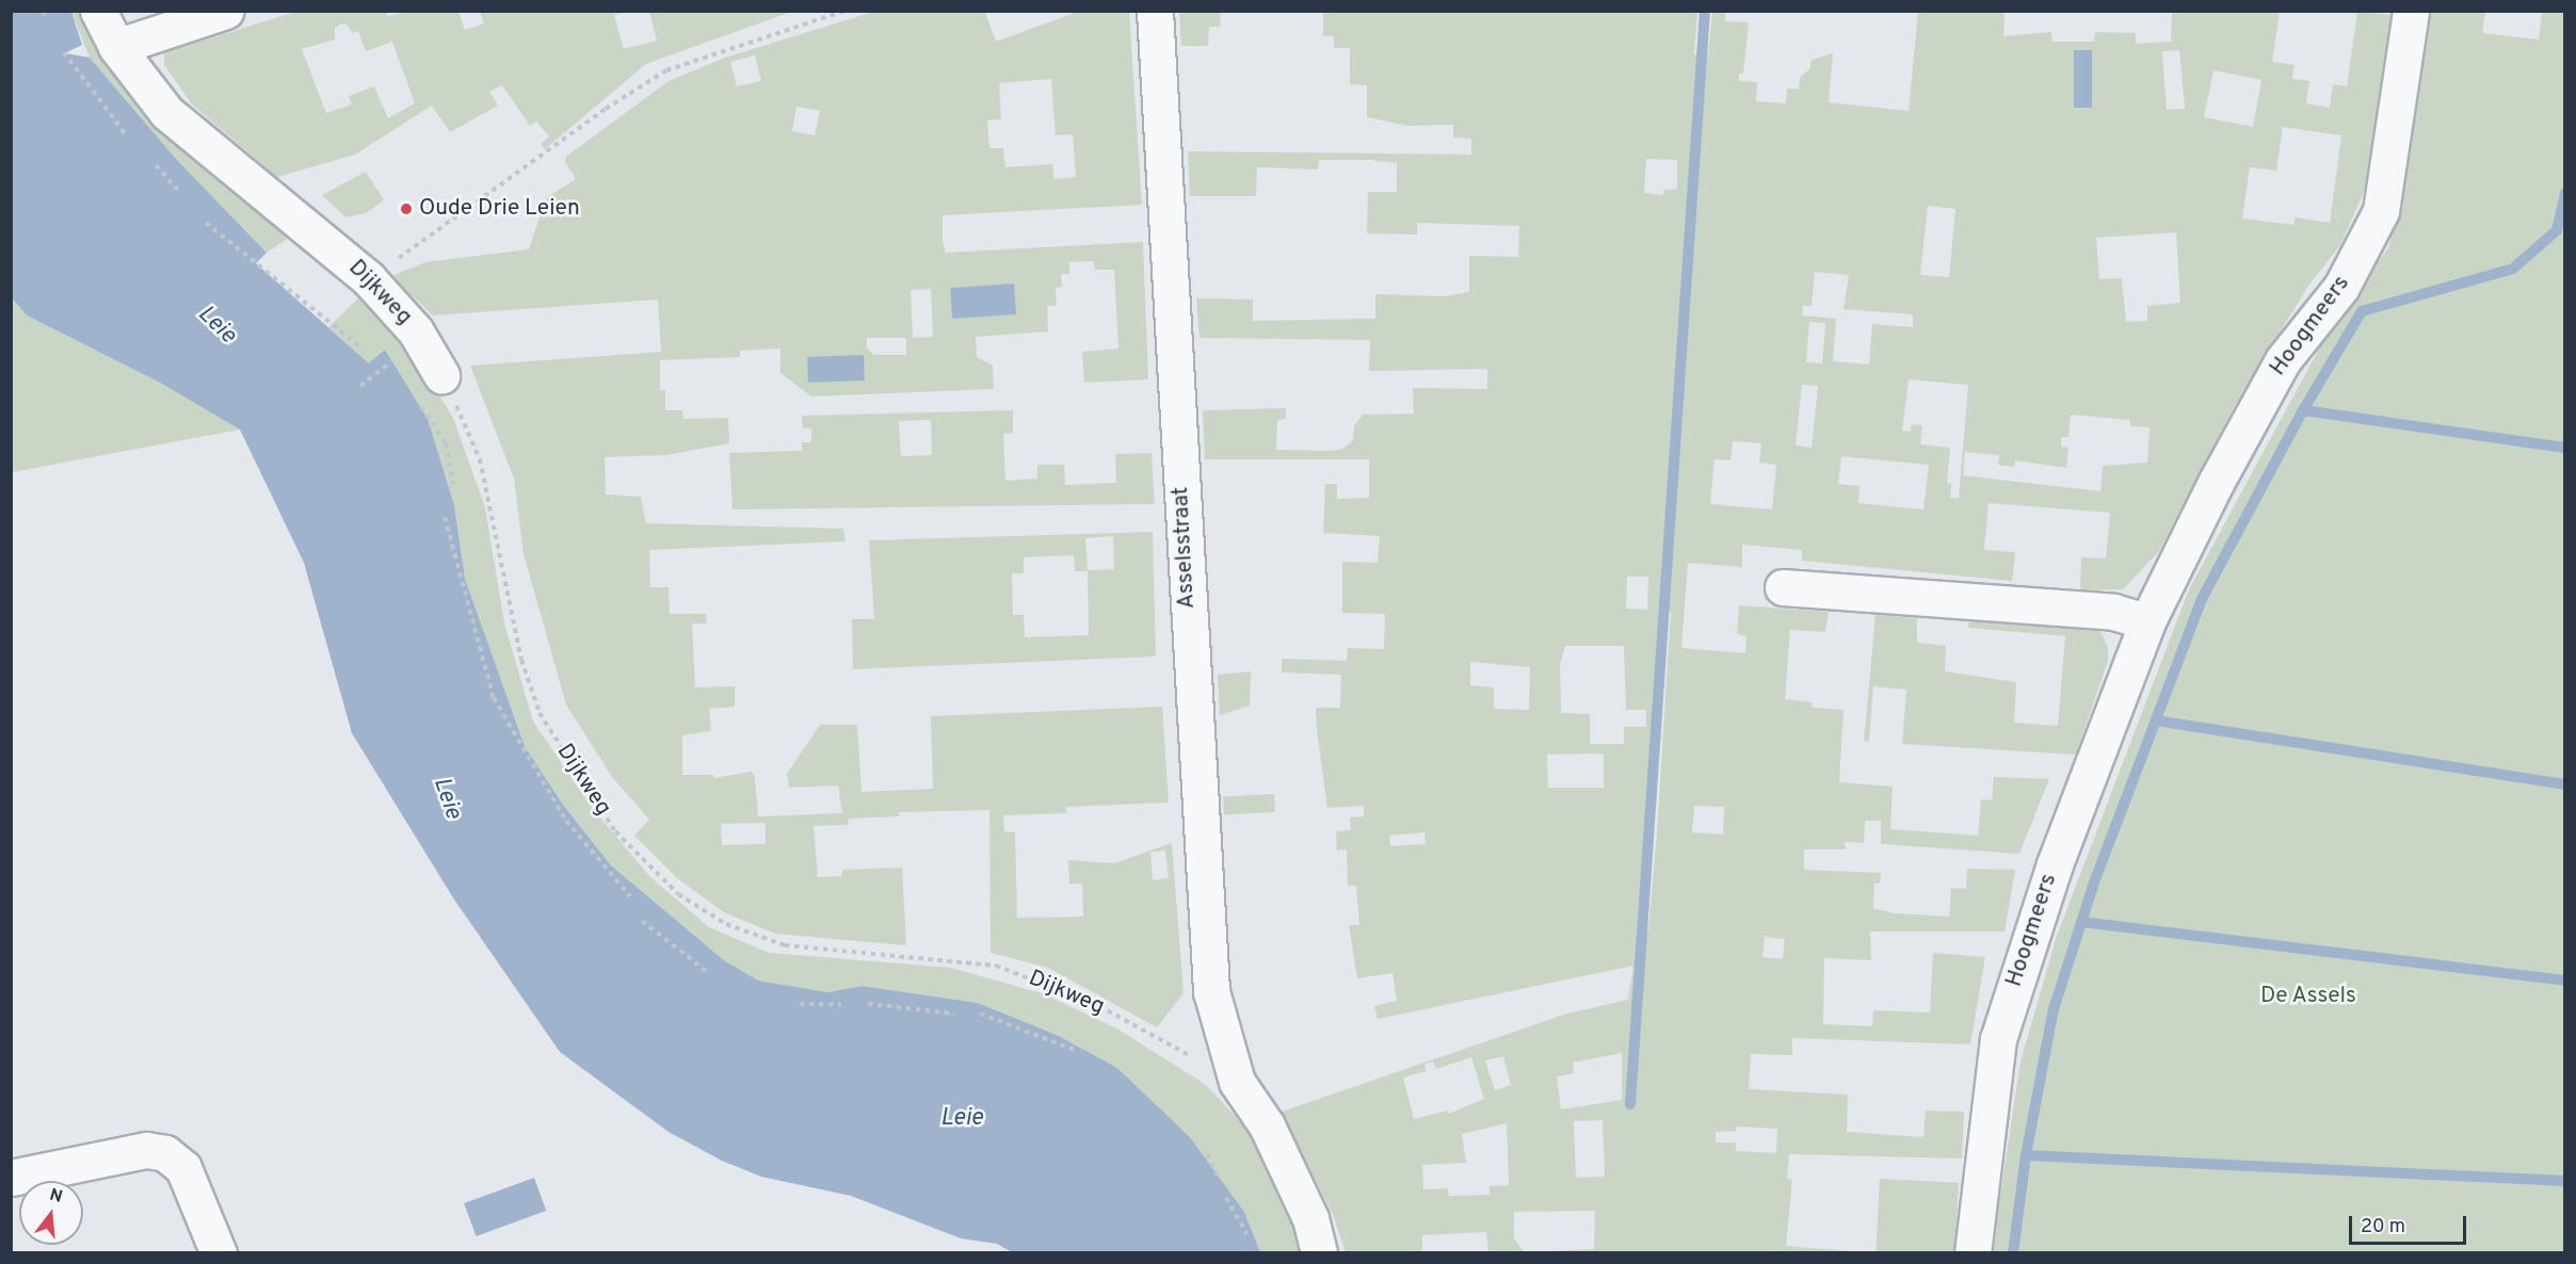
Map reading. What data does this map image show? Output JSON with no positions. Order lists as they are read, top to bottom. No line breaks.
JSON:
{"streets":{"street":["Dijkweg","Hoogmeers","Asselsstraat"]},"crossings":[["Dijkweg","Asselsstraat"]],"water":["Leie"],"parks":["De Assels"],"places":["Oude Drie Leien"],"scale_bar":"20 m","north":"top"}
